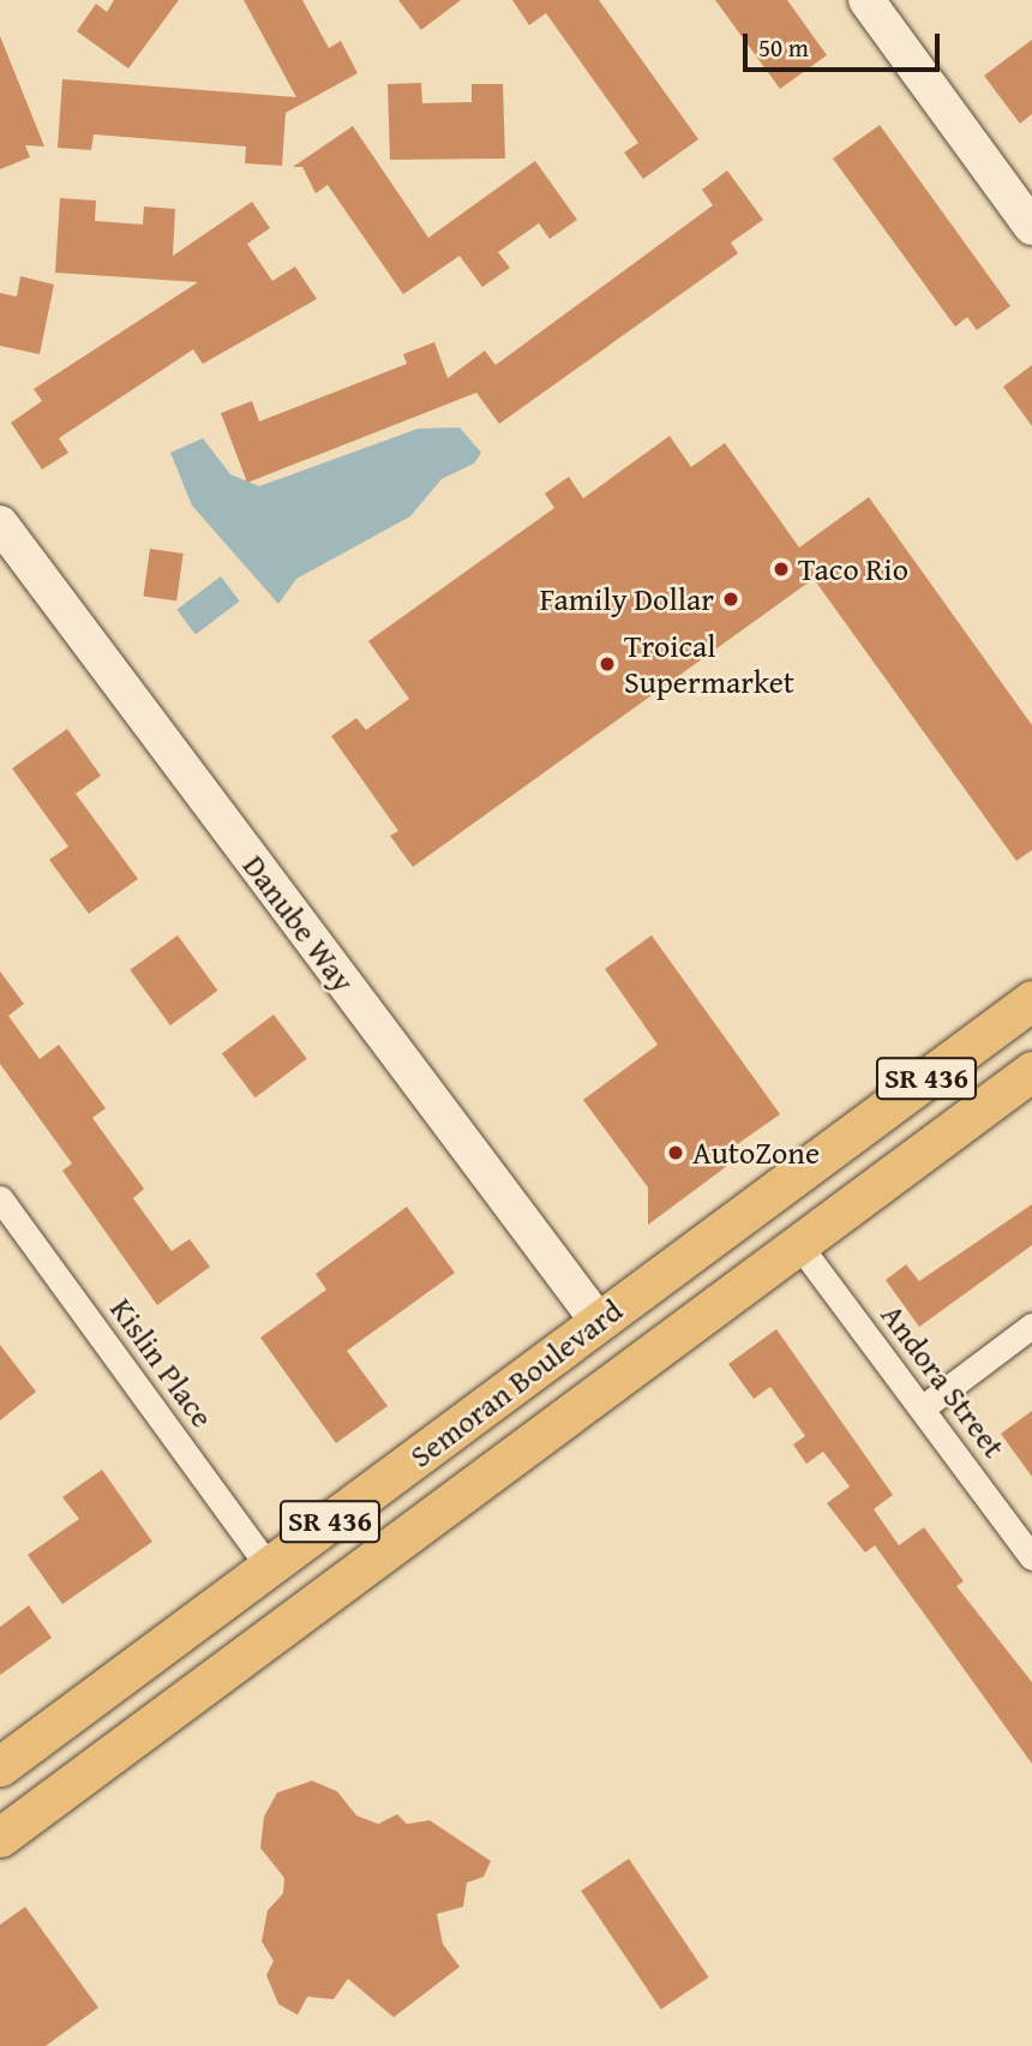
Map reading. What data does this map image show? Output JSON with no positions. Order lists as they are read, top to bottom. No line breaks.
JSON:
{"streets":{"main road":["SR 436","Semoran Boulevard"],"street":["Danube Way","Kislin Place","Andora Street"]},"crossings":[["Danube Way","Semoran Boulevard"],["Kislin Place","Semoran Boulevard"],["Andora Street","Semoran Boulevard"]],"places":["Taco Rio","Family Dollar","Troical Supermarket","AutoZone"],"scale_bar":"50 m"}
